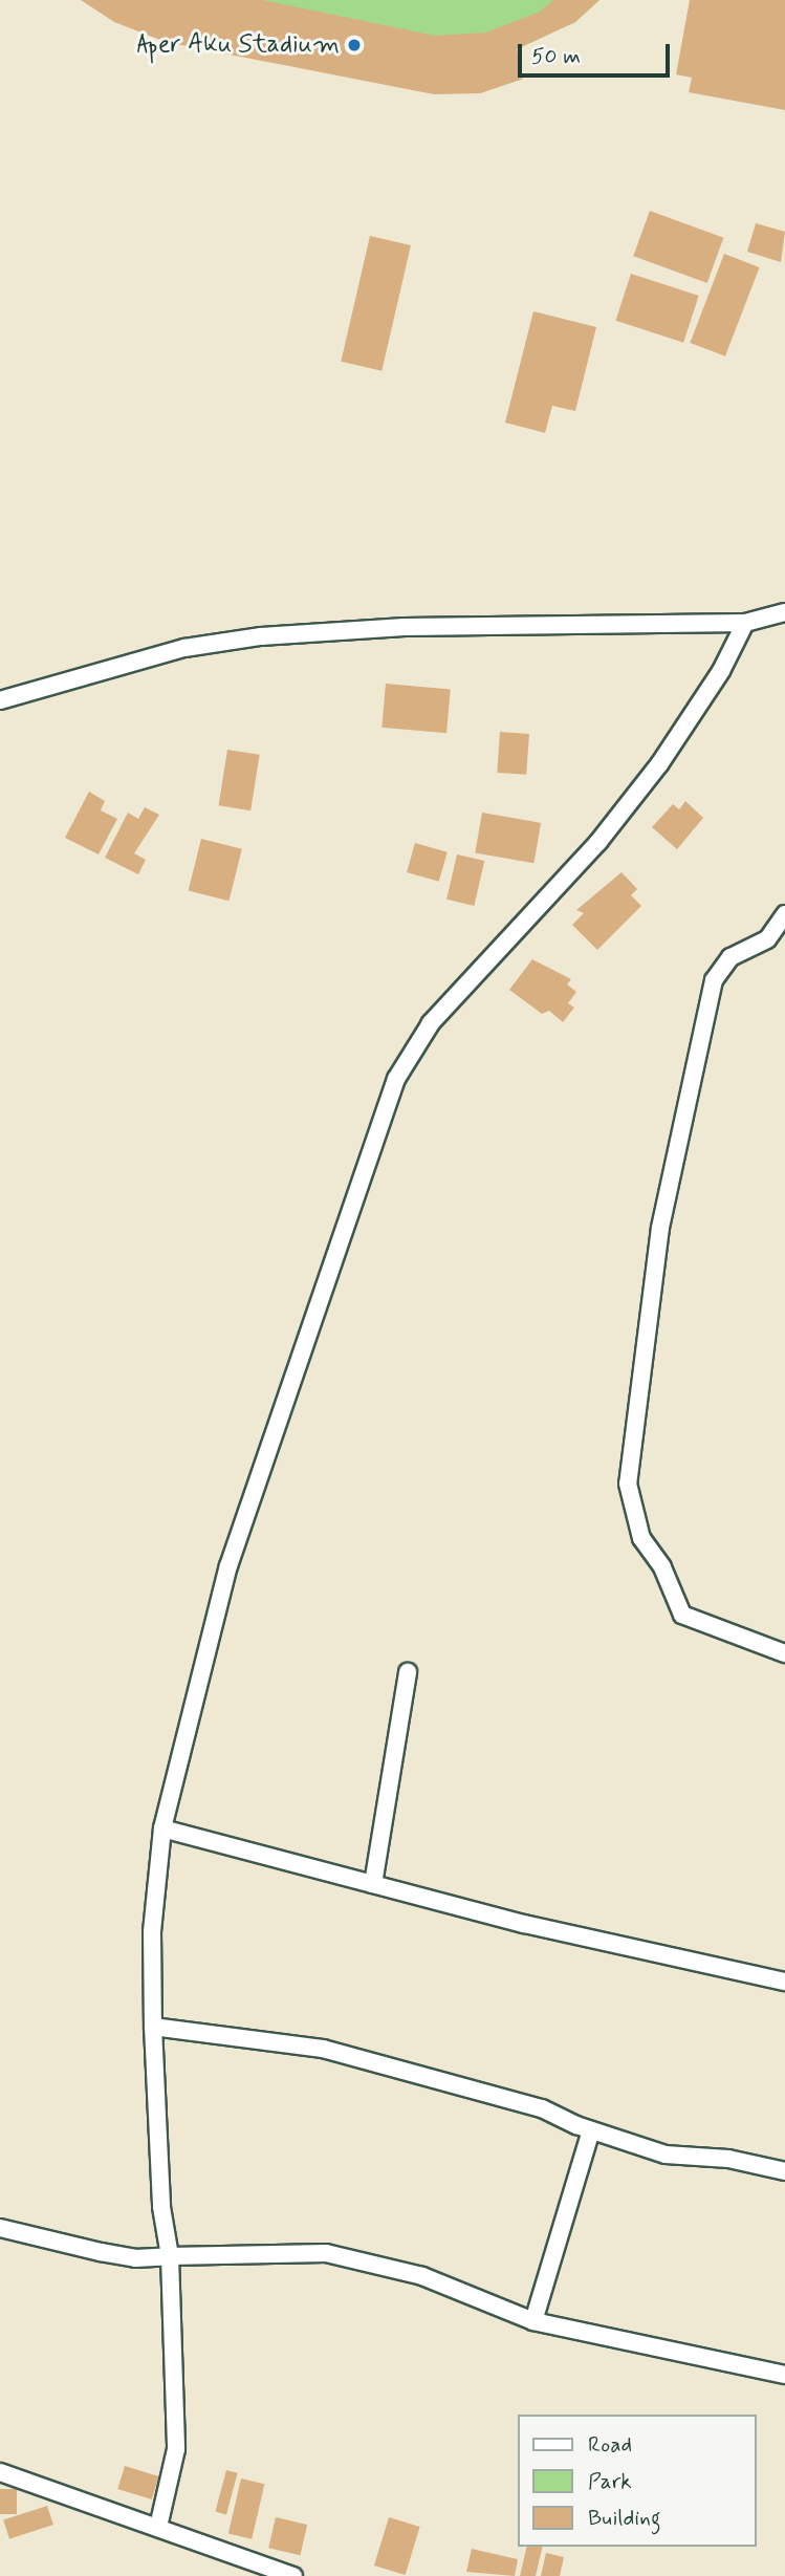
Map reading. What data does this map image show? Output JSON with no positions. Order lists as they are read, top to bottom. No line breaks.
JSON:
{"places":["Aper Aku Stadium"],"legend":["Road","Park","Building"],"scale_bar":"50 m"}
